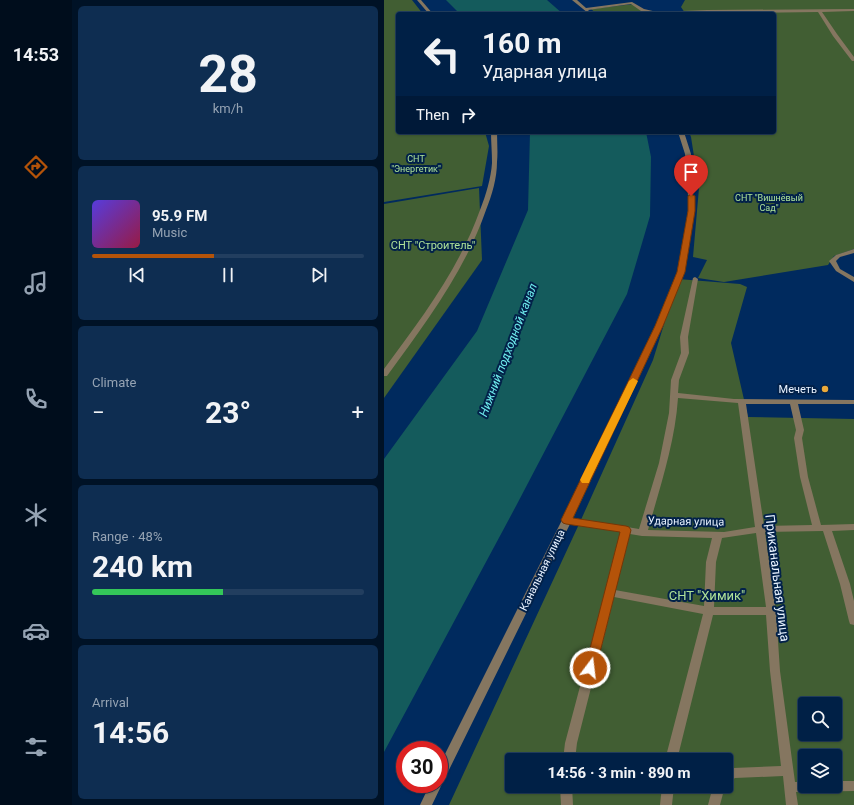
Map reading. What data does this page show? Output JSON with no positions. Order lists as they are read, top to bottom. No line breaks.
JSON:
{"streets":{"street":["Ударная улица","Канальная улица","Приканальная улица"]},"crossings":[["Ударная улица","Канальная улица"],["Ударная улица","Приканальная улица"]],"water":["Нижний подходной канал"],"parks":["СНТ \"Энергетик\"","СНТ \"Вишнёвый Сад\"","СНТ \"Строитель\"","СНТ \"Химик\""],"places":["Мечеть"],"page":{"tabs":"14:53","tile":[["28","km/h"],"Climate",["Range · 48%","240 km"],["Arrival","14:56"]],"turn":["160 m","Ударная улица"],"then":"Then","song":["95.9 FM","Music"],"heat":["−","23°","+"],"limit":"30","trip":"14:56 · 3 min · 890 m"}}
